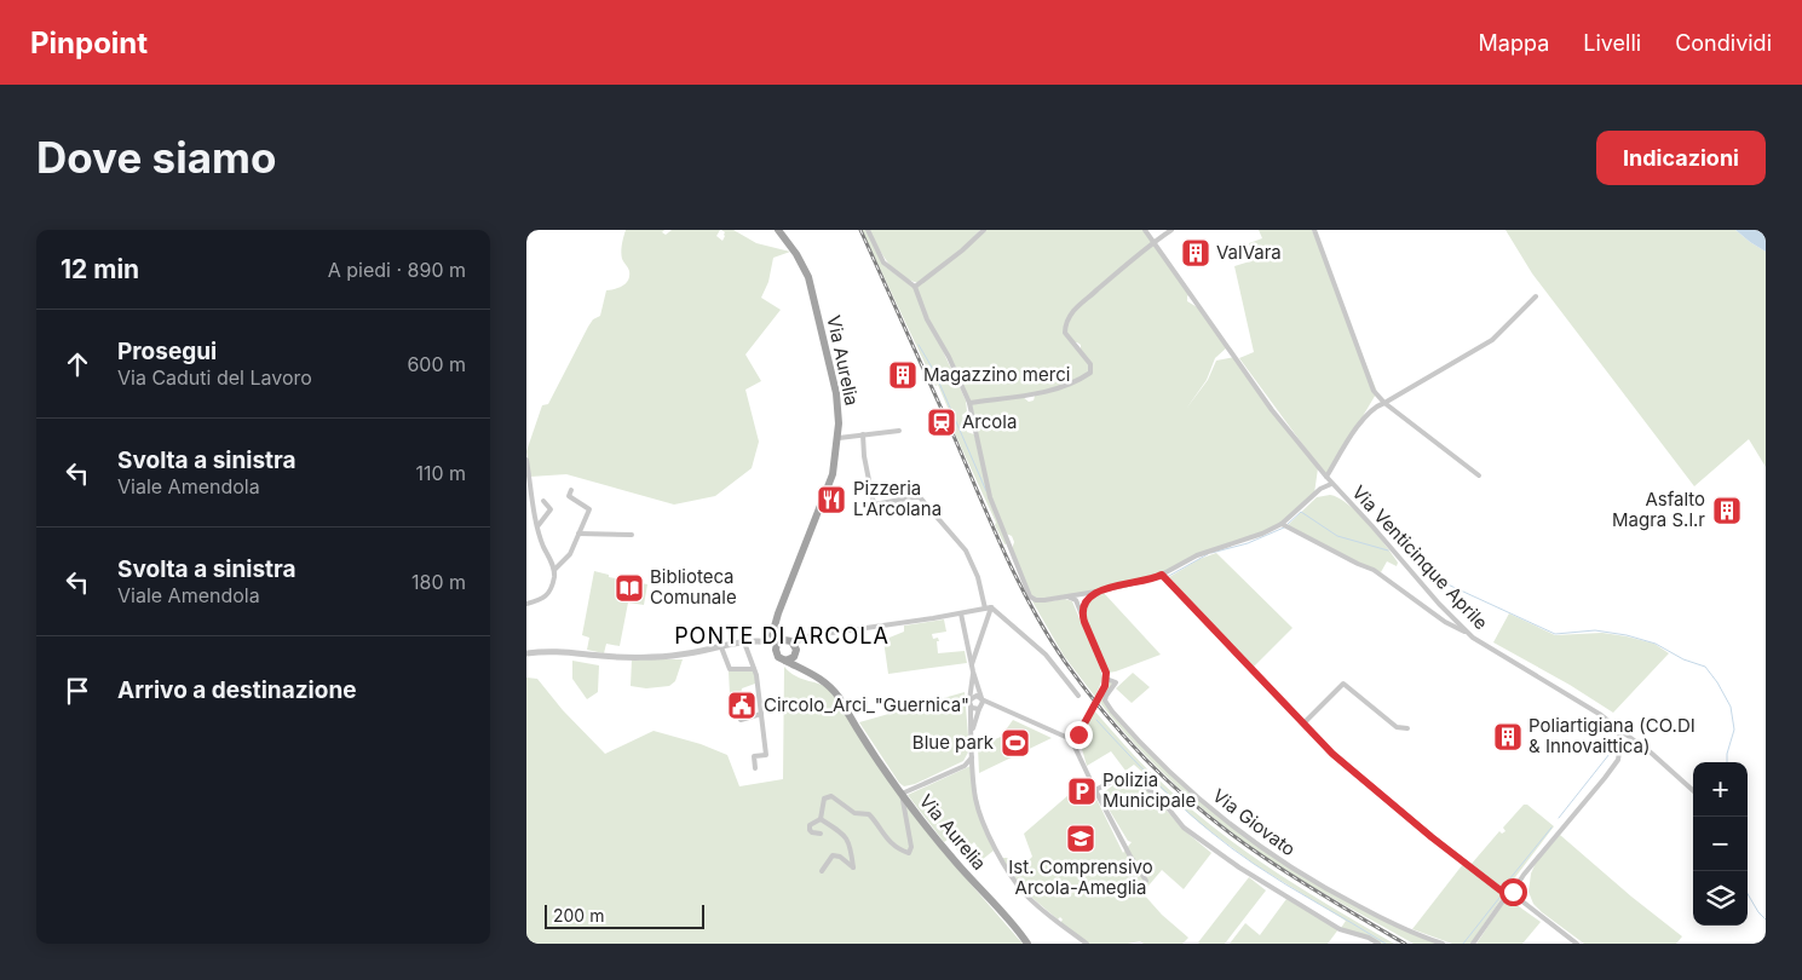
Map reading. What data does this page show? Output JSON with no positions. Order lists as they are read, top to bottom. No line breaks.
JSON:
{"streets":{"main road":["Via Aurelia"],"street":["Via Venticinque Aprile","Via Giovato"]},"districts":["PONTE DI ARCOLA"],"places":{"building":["ValVara","Magazzino merci","Asfalto Magra S.l.r","Poliartigiana (CO.DI & Innovaittica)"],"station":["Arcola"],"restaurant":["Pizzeria L'Arcolana"],"library":["Biblioteca Comunale"],"public building":["Circolo_Arci_\"Guernica\""],"sports":["Blue park"],"parking":["Polizia Municipale"],"school or university":["Ist. Comprensivo Arcola-Ameglia"]},"scale_bar":"200 m","page":{"header":"Pinpoint","nav":["Mappa","Livelli","Condividi"],"buttons":"Indicazioni","title":"Dove siamo","heading":["12 min","A piedi · 890 m"],"list":[["Prosegui","Via Caduti del Lavoro","600 m"],["Svolta a sinistra","Viale Amendola","110 m"],["Svolta a sinistra","Viale Amendola","180 m"],"Arrivo a destinazione"],"map_buttons":["+","−"],"scale":"200 m"}}
